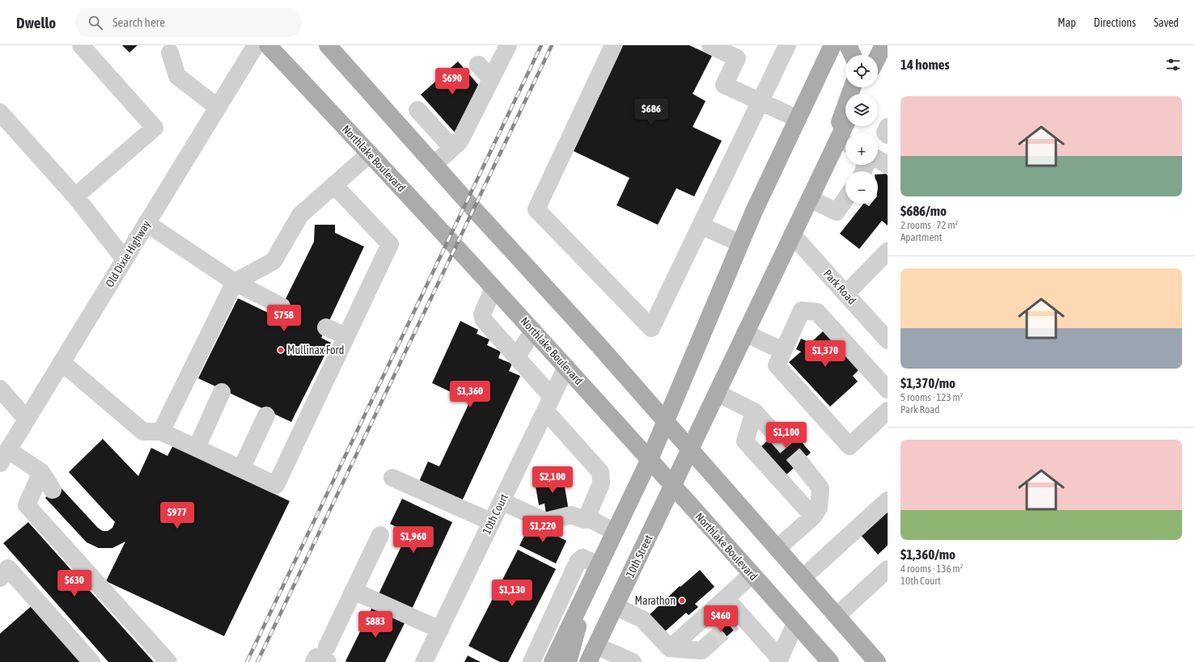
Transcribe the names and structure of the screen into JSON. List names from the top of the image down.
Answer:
{
  "streets": {
    "main road": ["Northlake Boulevard", "10th Street"],
    "street": ["Old Dixie Highway", "Park Road", "10th Court"]
  },
  "crossings": [
    ["Northlake Boulevard", "10th Court"],
    ["Northlake Boulevard", "10th Street"],
    ["Park Road", "10th Street"]
  ],
  "places": ["Mullinax Ford", "Marathon"],
  "page": {
    "header": "Dwello",
    "search": "Search here",
    "nav": ["Map", "Directions", "Saved"],
    "heading": "14 homes",
    "map_buttons": ["+", "−"],
    "price": [
      "$690",
      "$686",
      "$758",
      "$1,370",
      "$1,360",
      "$1,100",
      "$2,100",
      "$977",
      "$1,220",
      "$1,960",
      "$630",
      "$1,130",
      "$460",
      "$883"
    ],
    "list": [
      {
        "name": "$686/mo",
        "note": "2 rooms · 72 m² · Apartment"
      },
      {
        "name": "$1,370/mo",
        "note": "5 rooms · 123 m² · Park Road"
      },
      {
        "name": "$1,360/mo",
        "note": "4 rooms · 136 m² · 10th Court"
      }
    ]
  }
}
